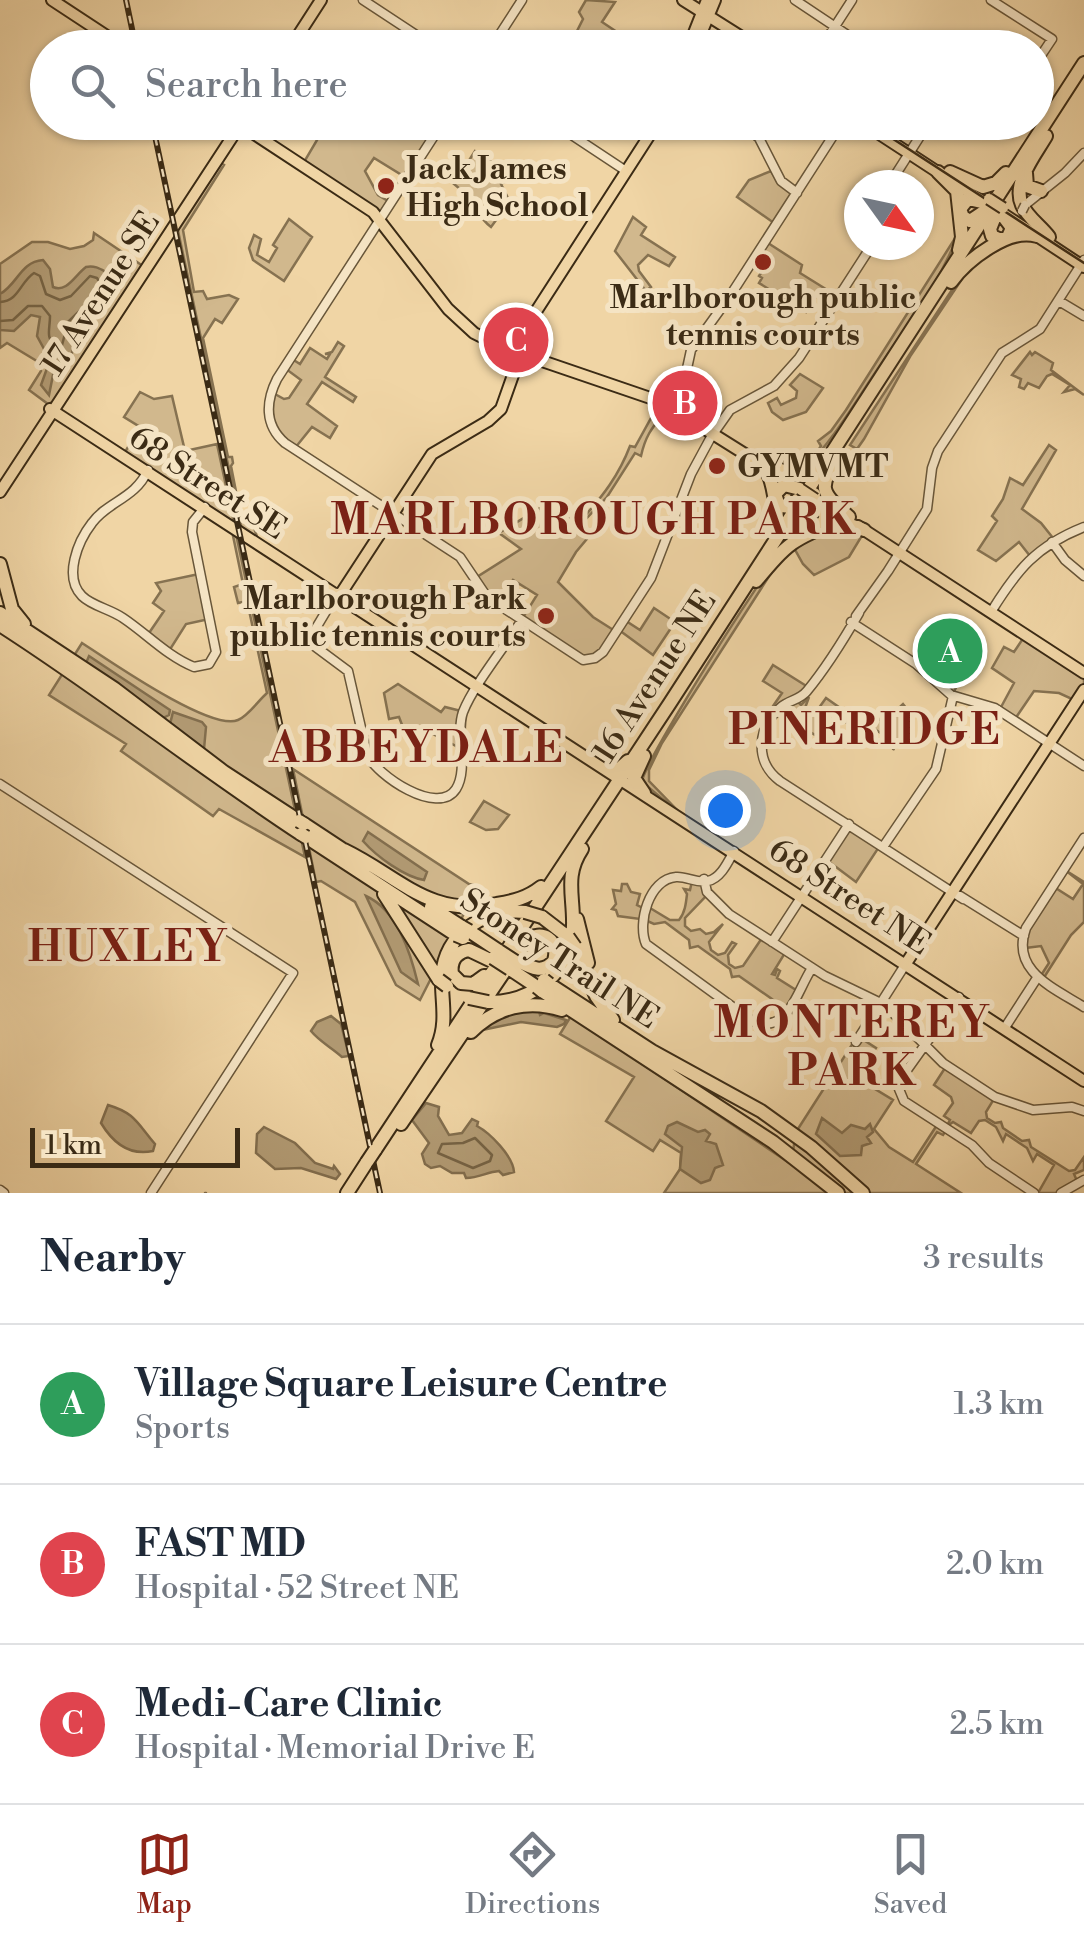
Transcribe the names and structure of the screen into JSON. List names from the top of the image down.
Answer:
{
  "streets": {
    "highway": ["16 Avenue NE", "Stoney Trail NE"],
    "main road": ["17 Avenue SE", "68 Street SE", "68 Street NE"]
  },
  "crossings": [
    ["17 Avenue SE", "68 Street SE"],
    ["16 Avenue NE", "Stoney Trail NE"]
  ],
  "districts": [
    "MARLBOROUGH PARK",
    "PINERIDGE",
    "ABBEYDALE",
    "HUXLEY",
    "MONTEREY PARK"
  ],
  "places": [
    "Jack James High School",
    "Marlborough public tennis courts",
    "GYMVMT",
    "Marlborough Park public tennis courts"
  ],
  "scale_bar": "1 km",
  "north": "bottom right",
  "page": {
    "search": "Search here",
    "pins": ["C", "B", "A"],
    "scale": "1 km",
    "heading": ["Nearby", "3 results"],
    "list": [
      {
        "mark": "A",
        "name": "Village Square Leisure Centre",
        "note": "Sports",
        "value": "1.3 km"
      },
      {
        "mark": "B",
        "name": "FAST MD",
        "note": "Hospital · 52 Street NE",
        "value": "2.0 km"
      },
      {
        "mark": "C",
        "name": "Medi-Care Clinic",
        "note": "Hospital · Memorial Drive E",
        "value": "2.5 km"
      }
    ],
    "nav": ["Map", "Directions", "Saved"]
  }
}
